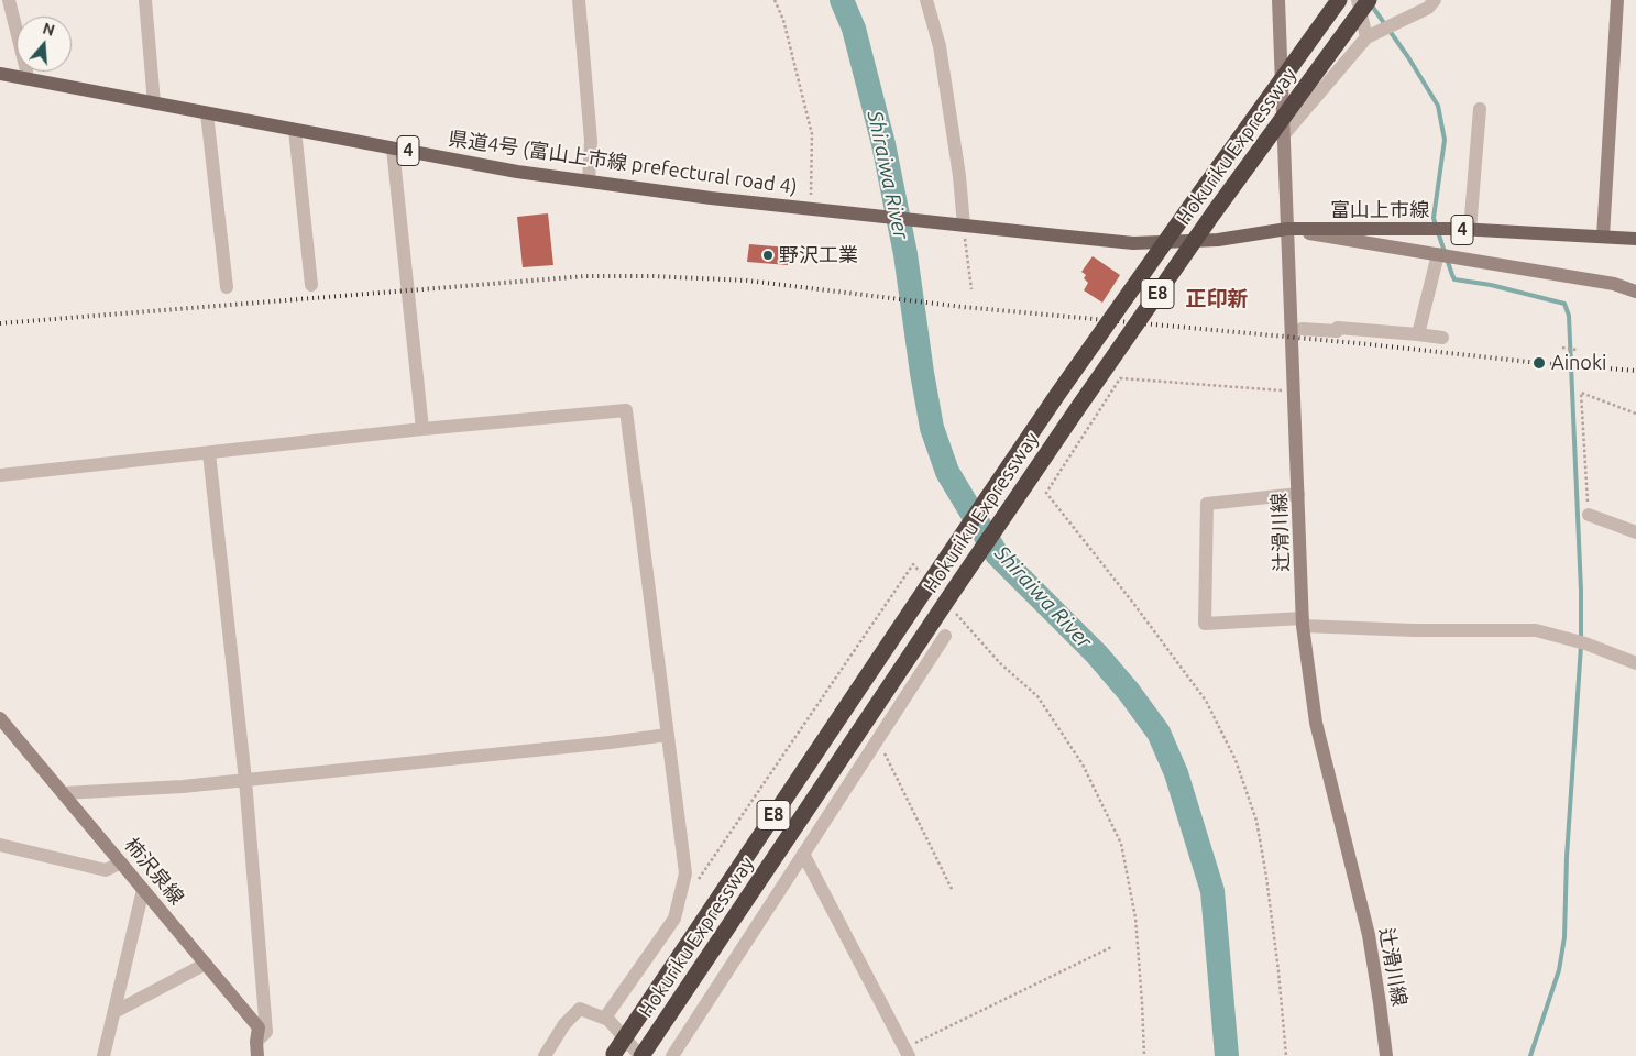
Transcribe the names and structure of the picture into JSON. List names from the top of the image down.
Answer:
{
  "streets": {
    "highway": ["Hokuriku Expressway", "E8"],
    "main road": [
      "4",
      "県道4号 (富山上市線 prefectural road 4)",
      "富山上市線",
      "辻滑川線",
      "柿沢泉線"
    ]
  },
  "crossings": [
    ["4", "県道4号 (富山上市線 prefectural road 4)"],
    ["4", "富山上市線"],
    ["4", "辻滑川線"],
    ["富山上市線", "辻滑川線"]
  ],
  "districts": ["正印新"],
  "water": ["Shiraiwa River"],
  "places": ["野沢工業", "Ainoki"],
  "north": "top"
}
